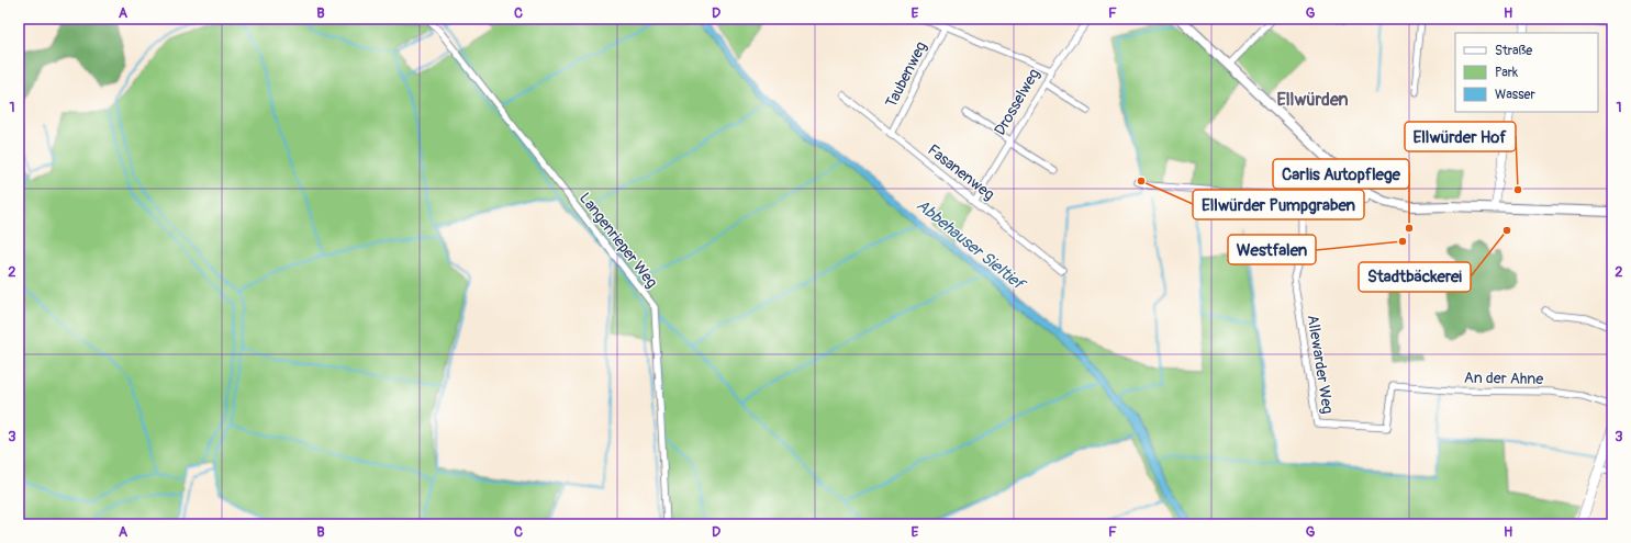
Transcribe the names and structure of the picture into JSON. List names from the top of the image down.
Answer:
{
  "streets": {
    "street": [
      "Taubenweg",
      "Drosselweg",
      "Fasanenweg",
      "Langenrieper Weg",
      "Allewarder Weg",
      "An der Ahne"
    ]
  },
  "crossings": [
    ["Taubenweg", "Fasanenweg"],
    ["Drosselweg", "Fasanenweg"],
    ["Allewarder Weg", "An der Ahne"]
  ],
  "districts": ["Ellwürden"],
  "water": ["Abbehauser Sieltief"],
  "places": [
    "Ellwürder Pumpgraben",
    "Ellwürder Hof",
    "Carlis Autopflege",
    "Stadtbäckerei",
    "Westfalen"
  ],
  "legend": ["Straße", "Park", "Wasser"],
  "grid": {
    "columns": [
      "A",
      "B",
      "C",
      "D",
      "E",
      "F",
      "G",
      "H"
    ],
    "rows": ["1", "2", "3"]
  }
}
